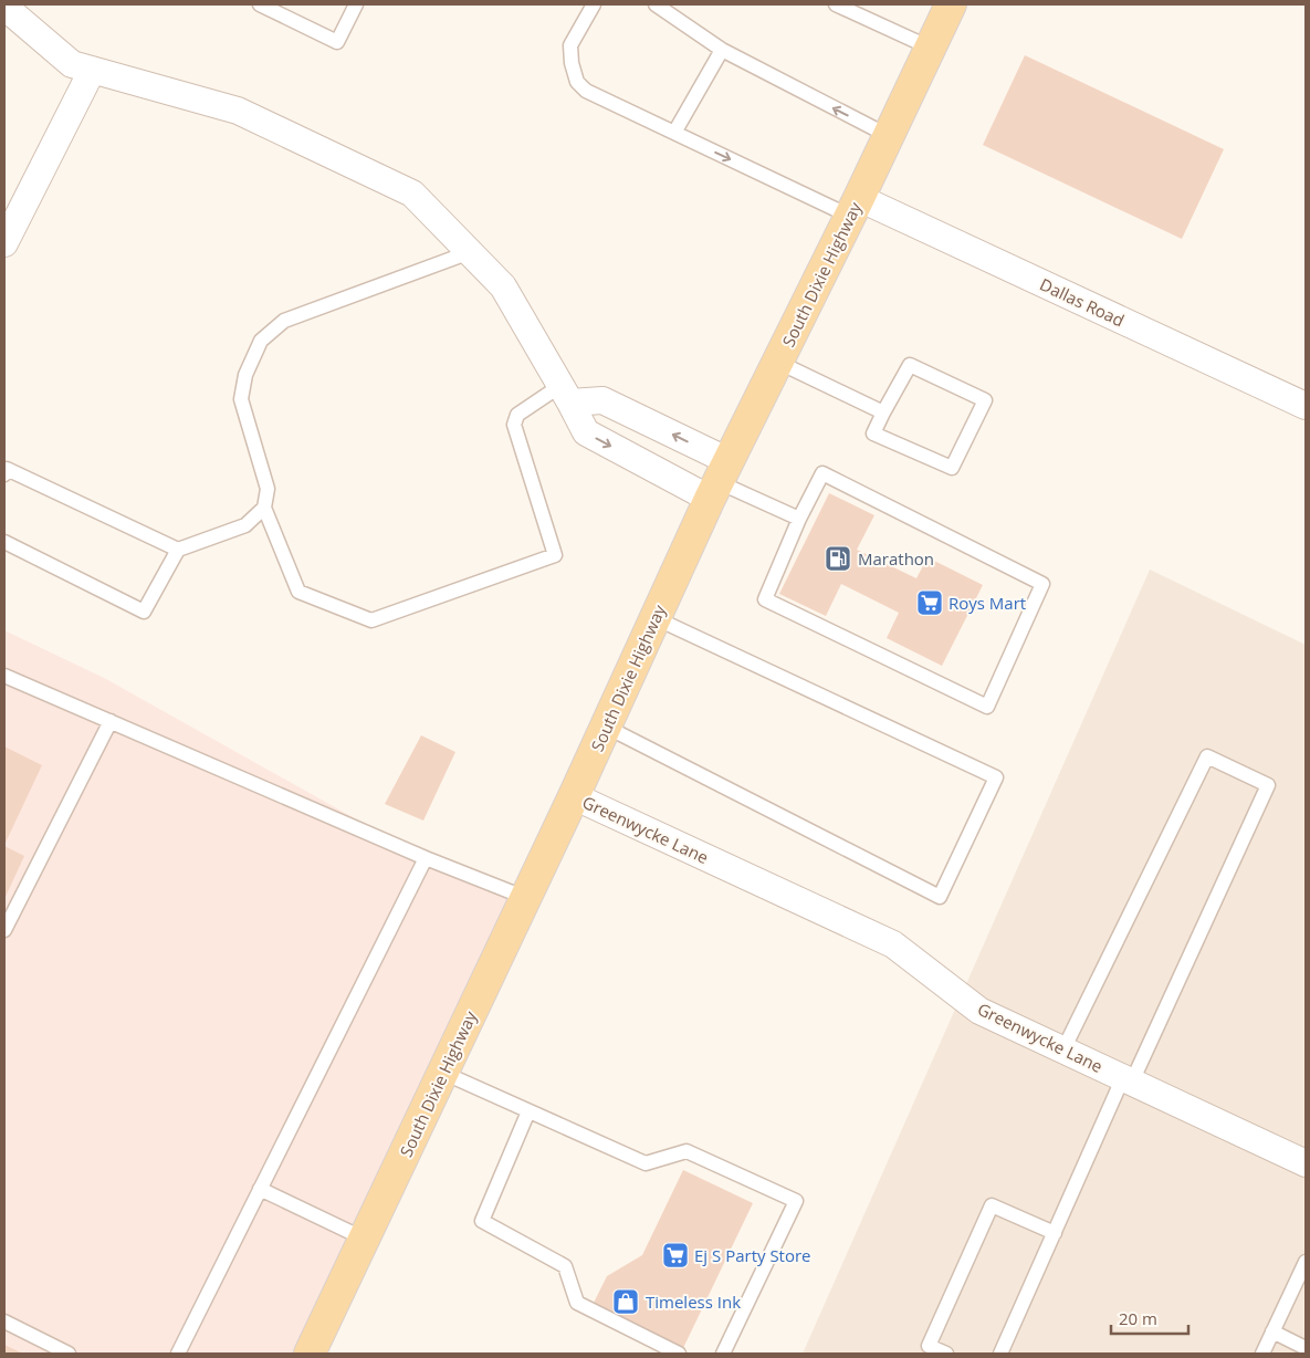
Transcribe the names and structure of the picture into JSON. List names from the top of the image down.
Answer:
{
  "streets": {
    "main road": ["South Dixie Highway"],
    "street": ["Dallas Road", "Greenwycke Lane"]
  },
  "crossings": [
    ["South Dixie Highway", "Dallas Road"],
    ["South Dixie Highway", "Greenwycke Lane"]
  ],
  "places": {
    "fuel station": ["Marathon"],
    "supermarket": ["Roys Mart", "Ej S Party Store"],
    "shop": ["Timeless Ink"]
  },
  "scale_bar": "20 m"
}
